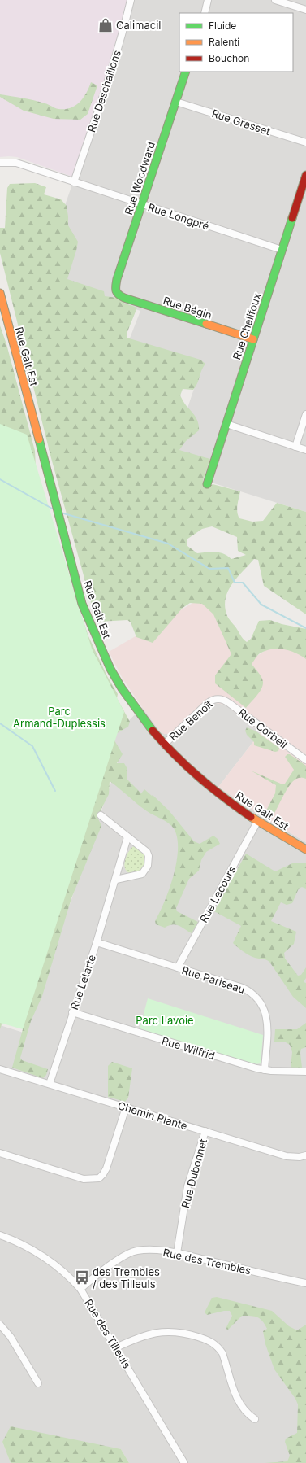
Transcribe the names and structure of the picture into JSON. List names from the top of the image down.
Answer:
{
  "streets": {
    "street": [
      "Rue Deschaillons",
      "Rue Grasset",
      "Rue Woodward",
      "Rue Longpré",
      "Rue Bégin",
      "Rue Chalifoux",
      "Rue Galt Est",
      "Rue Benoît",
      "Rue Corbeil",
      "Rue Lecours",
      "Rue Pariseau",
      "Rue Letarte",
      "Rue Wilfrid",
      "Chemin Plante",
      "Rue Dubonnet",
      "Rue des Trembles",
      "Rue des Tilleuls"
    ]
  },
  "crossings": [
    ["Rue Deschaillons", "Rue Longpré"],
    ["Rue Grasset", "Rue Woodward"],
    ["Rue Woodward", "Rue Longpré"],
    ["Rue Woodward", "Rue Bégin"],
    ["Rue Longpré", "Rue Chalifoux"],
    ["Rue Bégin", "Rue Chalifoux"],
    ["Rue Galt Est", "Rue Benoît"],
    ["Rue Galt Est", "Rue Lecours"],
    ["Rue Benoît", "Rue Corbeil"],
    ["Rue Lecours", "Rue Pariseau"],
    ["Rue Pariseau", "Rue Letarte"],
    ["Rue Pariseau", "Rue Wilfrid"],
    ["Rue Letarte", "Rue Wilfrid"],
    ["Rue Letarte", "Chemin Plante"],
    ["Chemin Plante", "Rue Dubonnet"],
    ["Rue Dubonnet", "Rue des Trembles"],
    ["Rue des Trembles", "Rue des Tilleuls"]
  ],
  "parks": ["Parc Armand-Duplessis", "Parc Lavoie"],
  "places": {
    "shop": ["Calimacil"],
    "bus stop": ["des Trembles / des Tilleuls"]
  },
  "legend": ["Fluide", "Ralenti", "Bouchon"]
}
